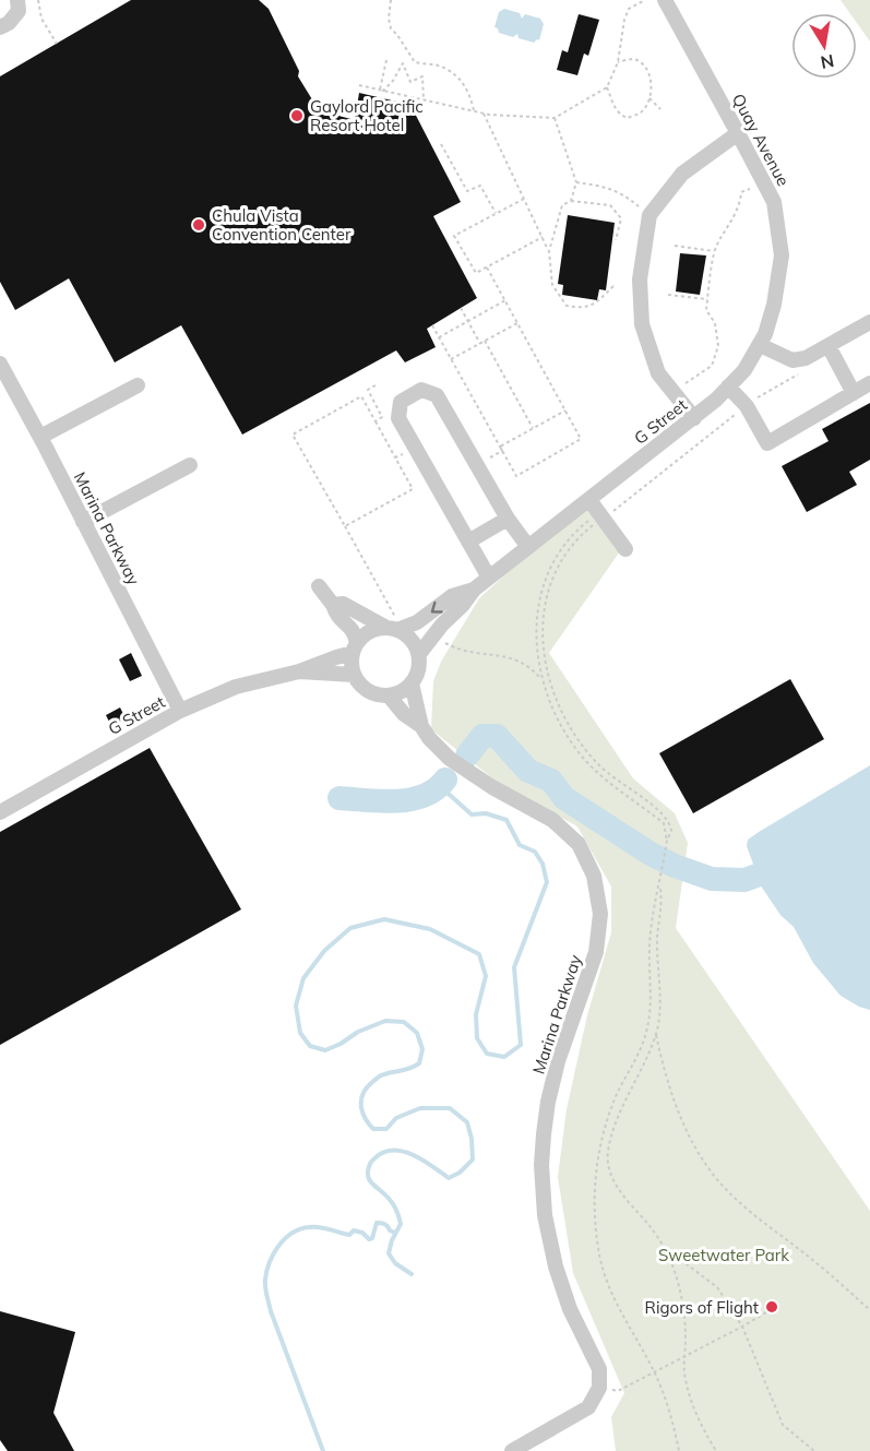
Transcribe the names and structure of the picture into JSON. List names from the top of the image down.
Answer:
{
  "streets": {
    "street": ["Quay Avenue", "G Street", "Marina Parkway"]
  },
  "crossings": [
    ["Quay Avenue", "G Street"],
    ["G Street", "Marina Parkway"]
  ],
  "parks": ["Sweetwater Park"],
  "places": ["Gaylord Pacific Resort Hotel", "Chula Vista Convention Center", "Rigors of Flight"],
  "north": "bottom"
}
